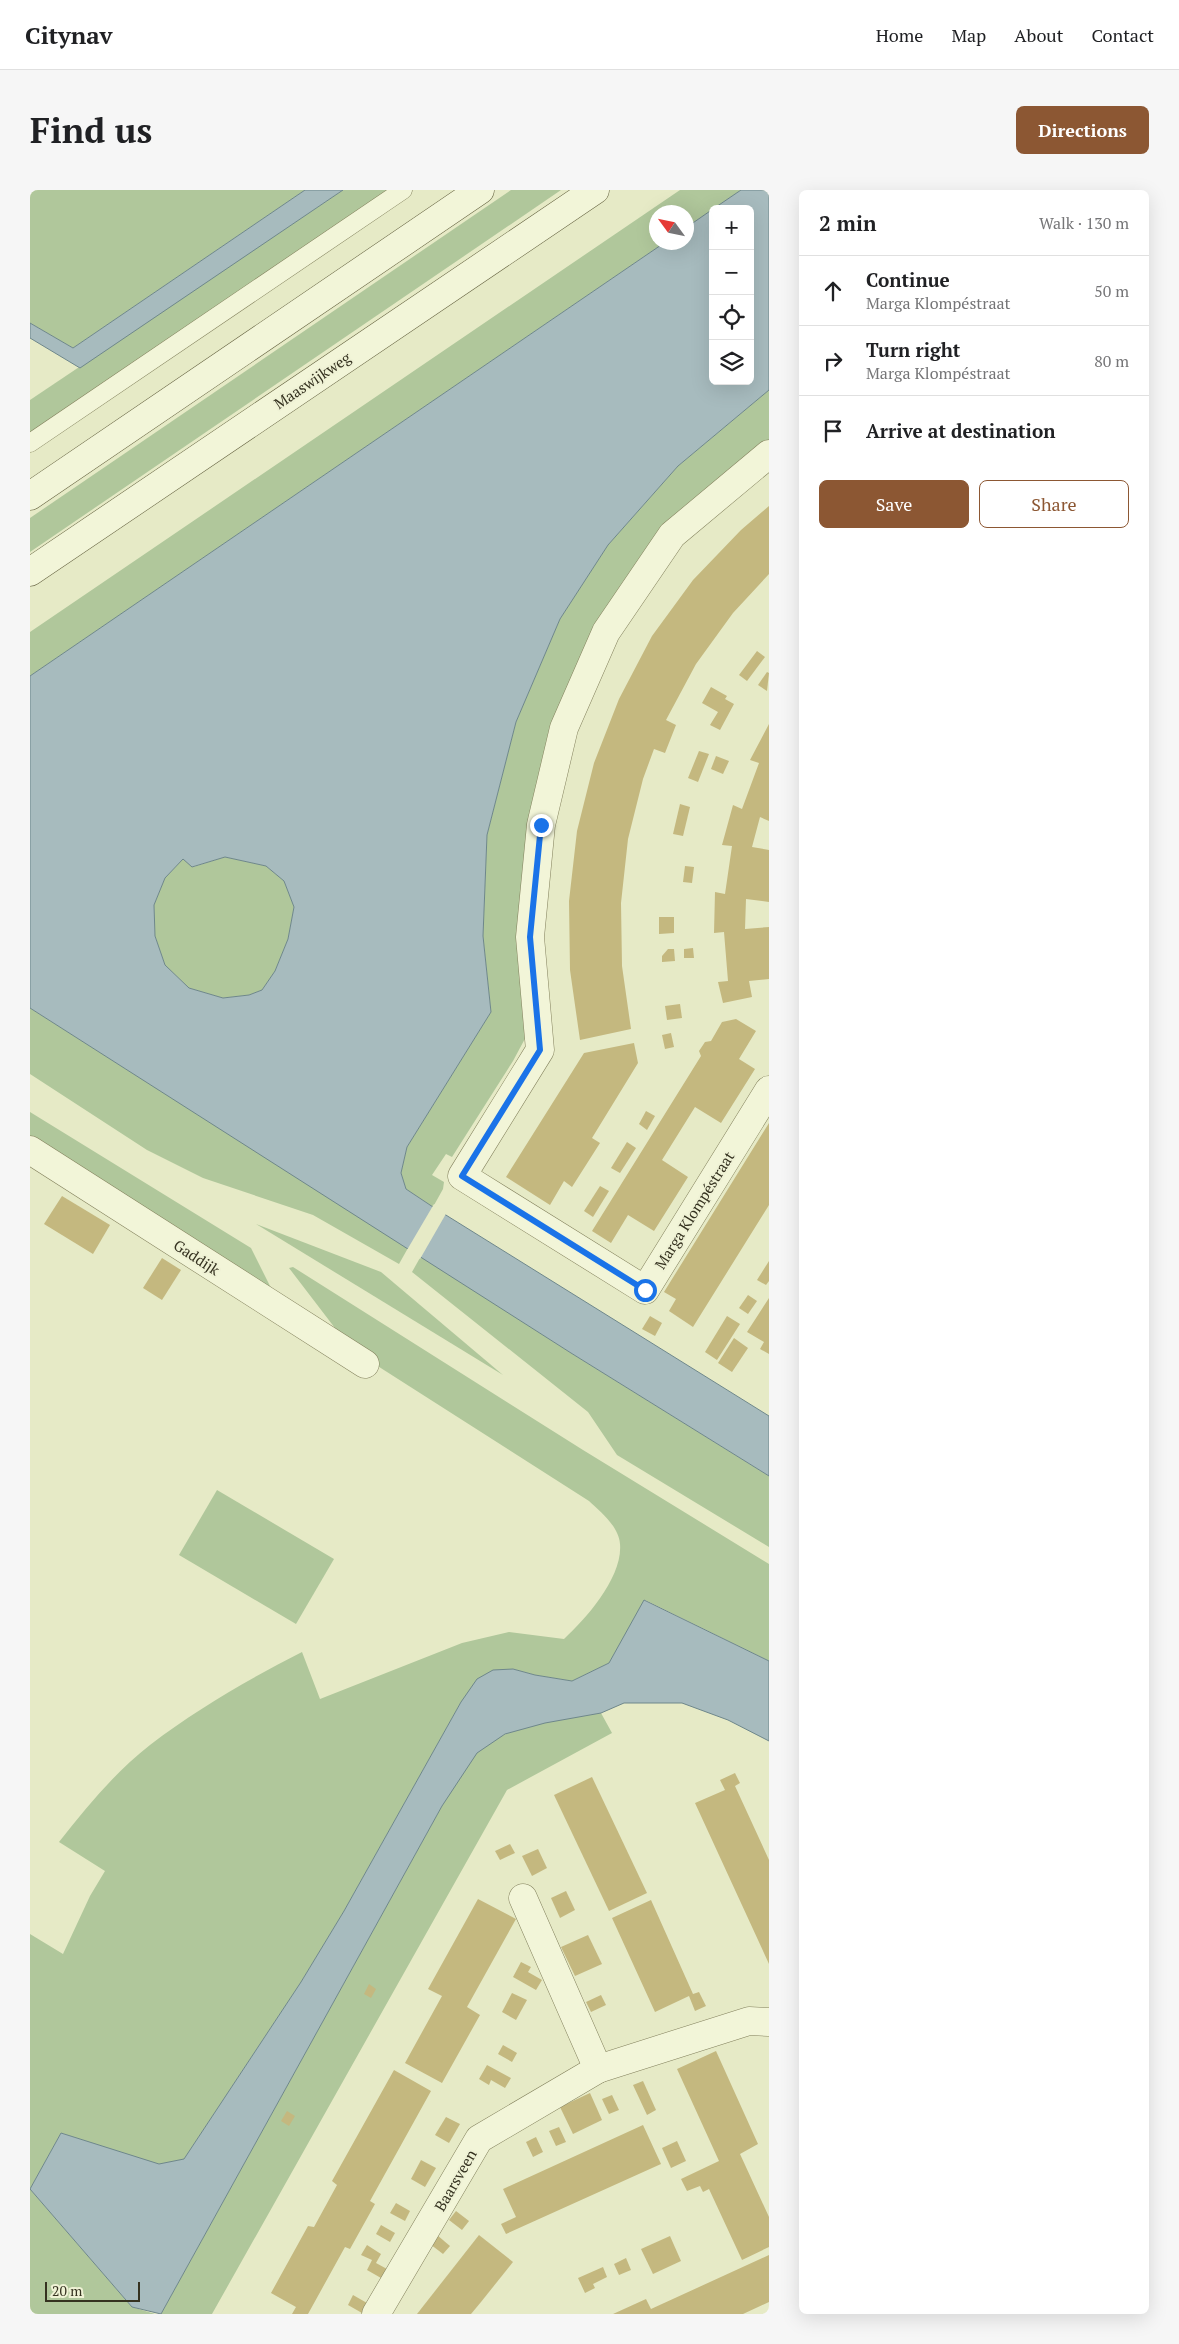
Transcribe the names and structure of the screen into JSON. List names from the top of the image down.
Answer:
{
  "streets": {
    "street": [
      "Maaswijkweg",
      "Marga Klompéstraat",
      "Gaddijk",
      "Baarsveen"
    ]
  },
  "scale_bar": "20 m",
  "north": "top left",
  "page": {
    "header": "Citynav",
    "nav": [
      "Home",
      "Map",
      "About",
      "Contact"
    ],
    "buttons": [
      "Directions",
      ["Save", "Share"]
    ],
    "title": "Find us",
    "heading": ["2 min", "Walk · 130 m"],
    "map_buttons": ["+", "−"],
    "list": [
      ["Continue", "Marga Klompéstraat", "50 m"],
      ["Turn right", "Marga Klompéstraat", "80 m"],
      "Arrive at destination"
    ],
    "scale": "20 m"
  }
}
